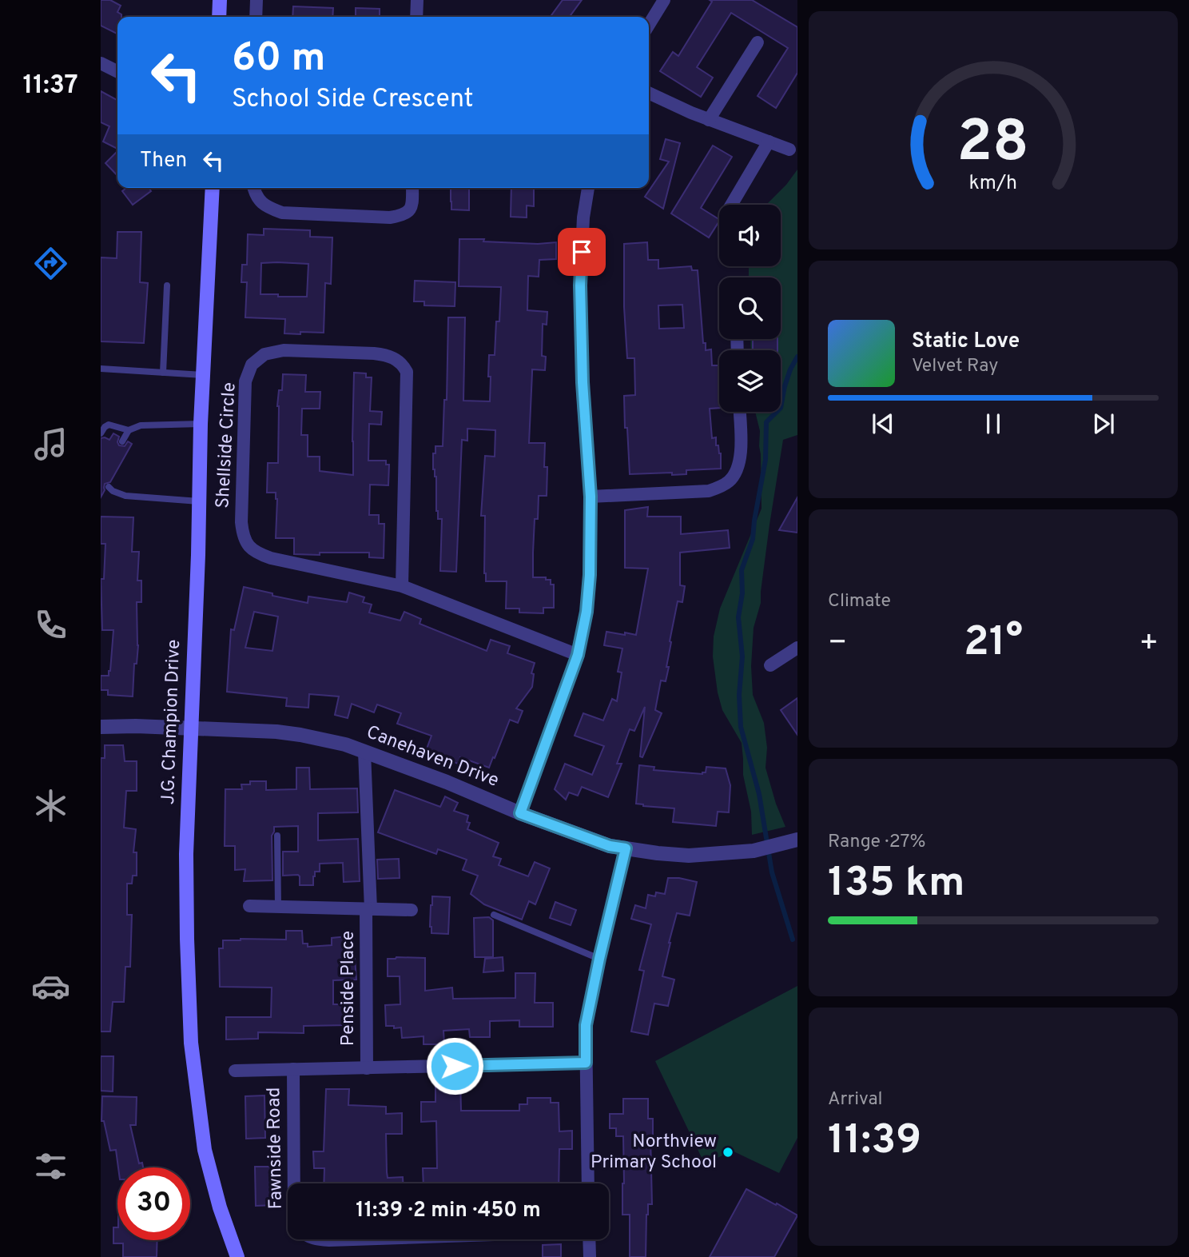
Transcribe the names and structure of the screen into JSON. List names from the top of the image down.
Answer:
{
  "streets": {
    "main road": ["J.G. Champion Drive"],
    "street": [
      "Shellside Circle",
      "Canehaven Drive",
      "Penside Place",
      "Fawnside Road"
    ]
  },
  "crossings": [
    ["J.G. Champion Drive", "Canehaven Drive"],
    ["Penside Place", "Fawnside Road"]
  ],
  "places": ["Northview Primary School"],
  "page": {
    "tabs": "11:37",
    "turn": ["60 m", "School Side Crescent"],
    "then": "Then",
    "song": ["Static Love", "Velvet Ray"],
    "tile": [
      "Climate",
      ["Range · 27%", "135 km"],
      ["Arrival", "11:39"]
    ],
    "heat": ["−", "21°", "+"],
    "limit": "30",
    "trip": "11:39 · 2 min · 450 m",
    "gauge": ["28", "km/h"]
  }
}
